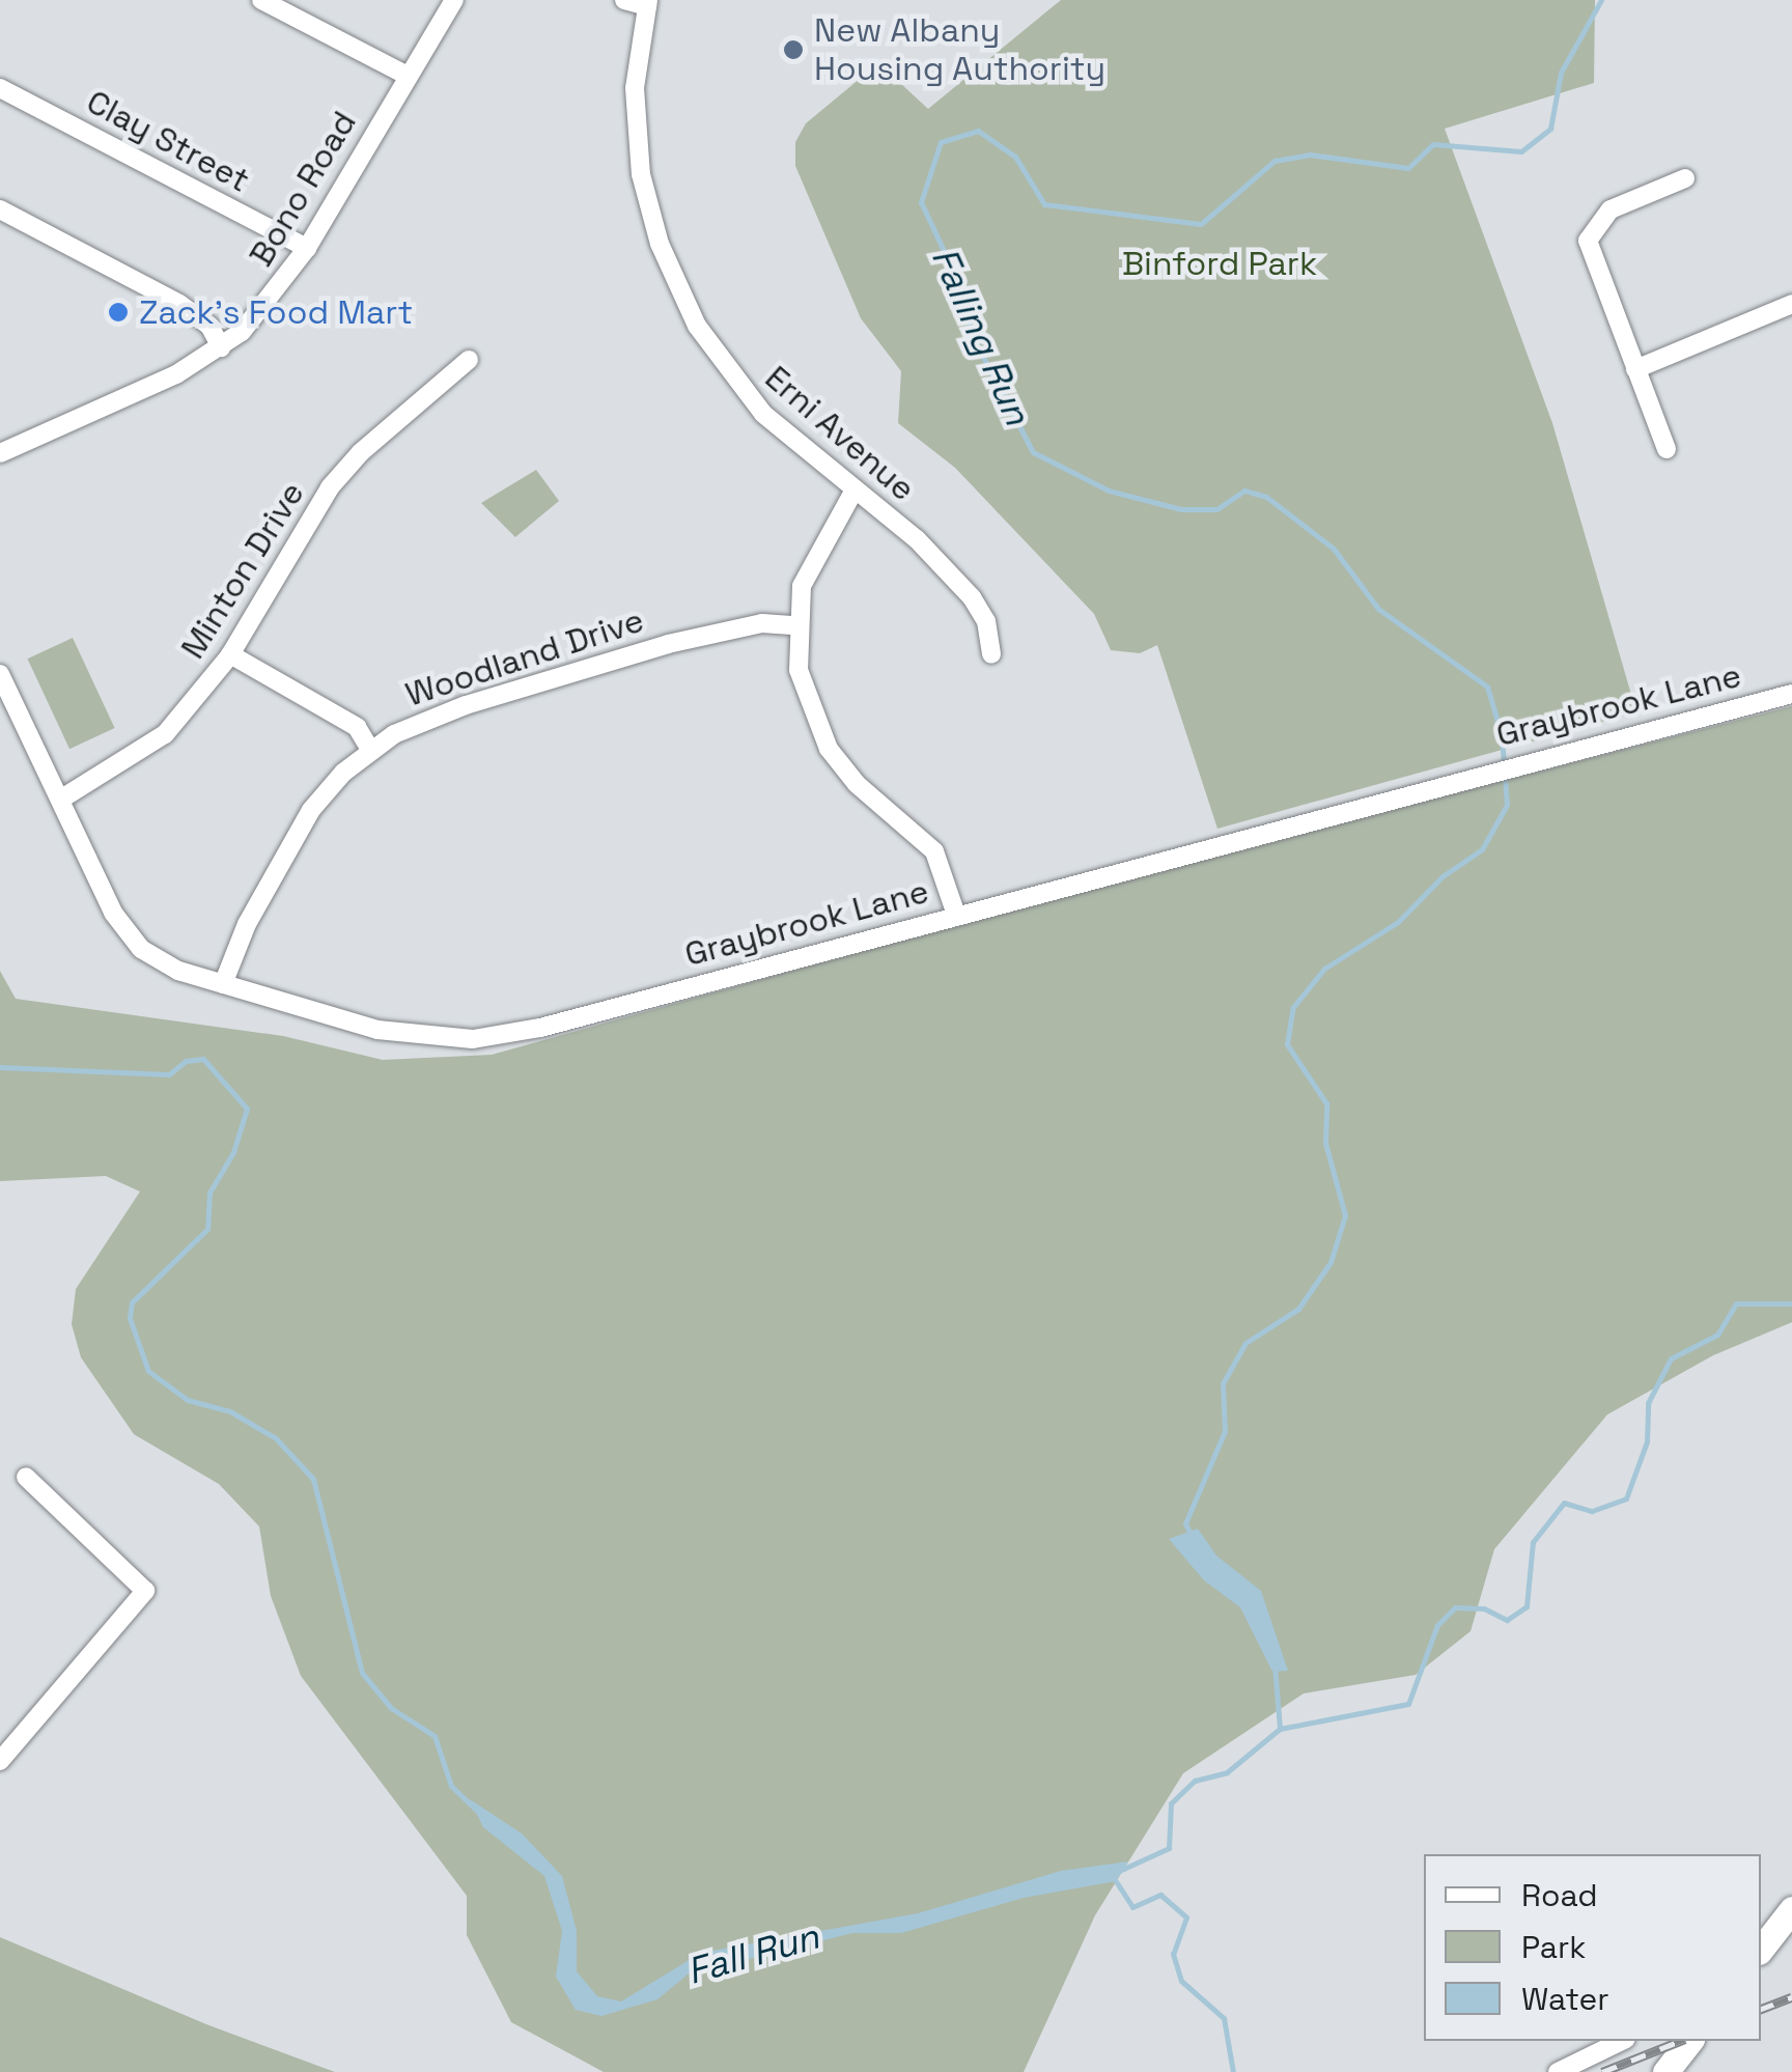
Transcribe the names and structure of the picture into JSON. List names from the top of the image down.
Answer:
{
  "streets": {
    "street": [
      "Clay Street",
      "Bono Road",
      "Erni Avenue",
      "Minton Drive",
      "Woodland Drive",
      "Graybrook Lane"
    ]
  },
  "crossings": [
    ["Clay Street", "Bono Road"],
    ["Minton Drive", "Graybrook Lane"],
    ["Woodland Drive", "Graybrook Lane"]
  ],
  "water": ["Falling Run", "Fall Run"],
  "parks": ["Binford Park"],
  "places": ["New Albany Housing Authority", "Zack's Food Mart"],
  "legend": ["Road", "Park", "Water"]
}
